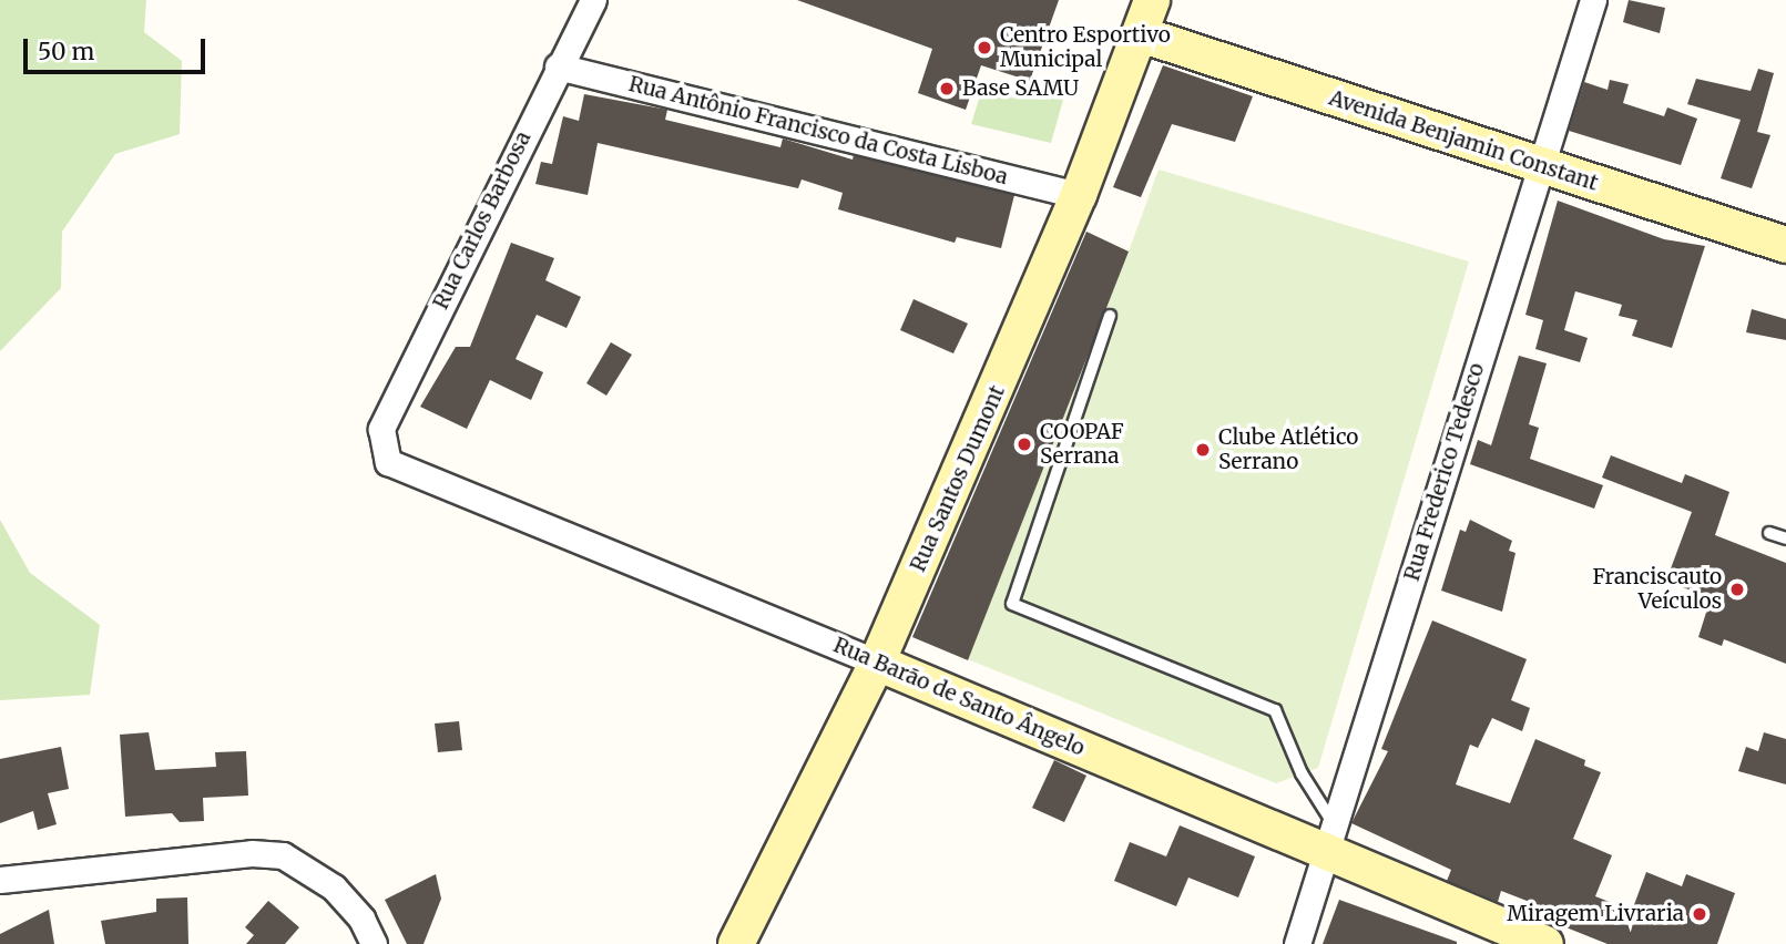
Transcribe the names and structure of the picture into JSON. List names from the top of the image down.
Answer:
{
  "streets": {
    "main road": ["Avenida Benjamin Constant", "Rua Santos Dumont", "Rua Barão de Santo Ângelo"],
    "street": ["Rua Antônio Francisco da Costa Lisboa", "Rua Carlos Barbosa", "Rua Frederico Tedesco"]
  },
  "crossings": [
    ["Rua Antônio Francisco da Costa Lisboa", "Rua Carlos Barbosa"],
    ["Rua Antônio Francisco da Costa Lisboa", "Rua Santos Dumont"],
    ["Avenida Benjamin Constant", "Rua Frederico Tedesco"],
    ["Avenida Benjamin Constant", "Rua Santos Dumont"],
    ["Rua Carlos Barbosa", "Rua Barão de Santo Ângelo"],
    ["Rua Frederico Tedesco", "Rua Barão de Santo Ângelo"],
    ["Rua Santos Dumont", "Rua Barão de Santo Ângelo"]
  ],
  "places": [
    "Centro Esportivo Municipal",
    "Base SAMU",
    "COOPAF Serrana",
    "Clube Atlético Serrano",
    "Franciscauto Veículos",
    "Miragem Livraria"
  ],
  "scale_bar": "50 m"
}
